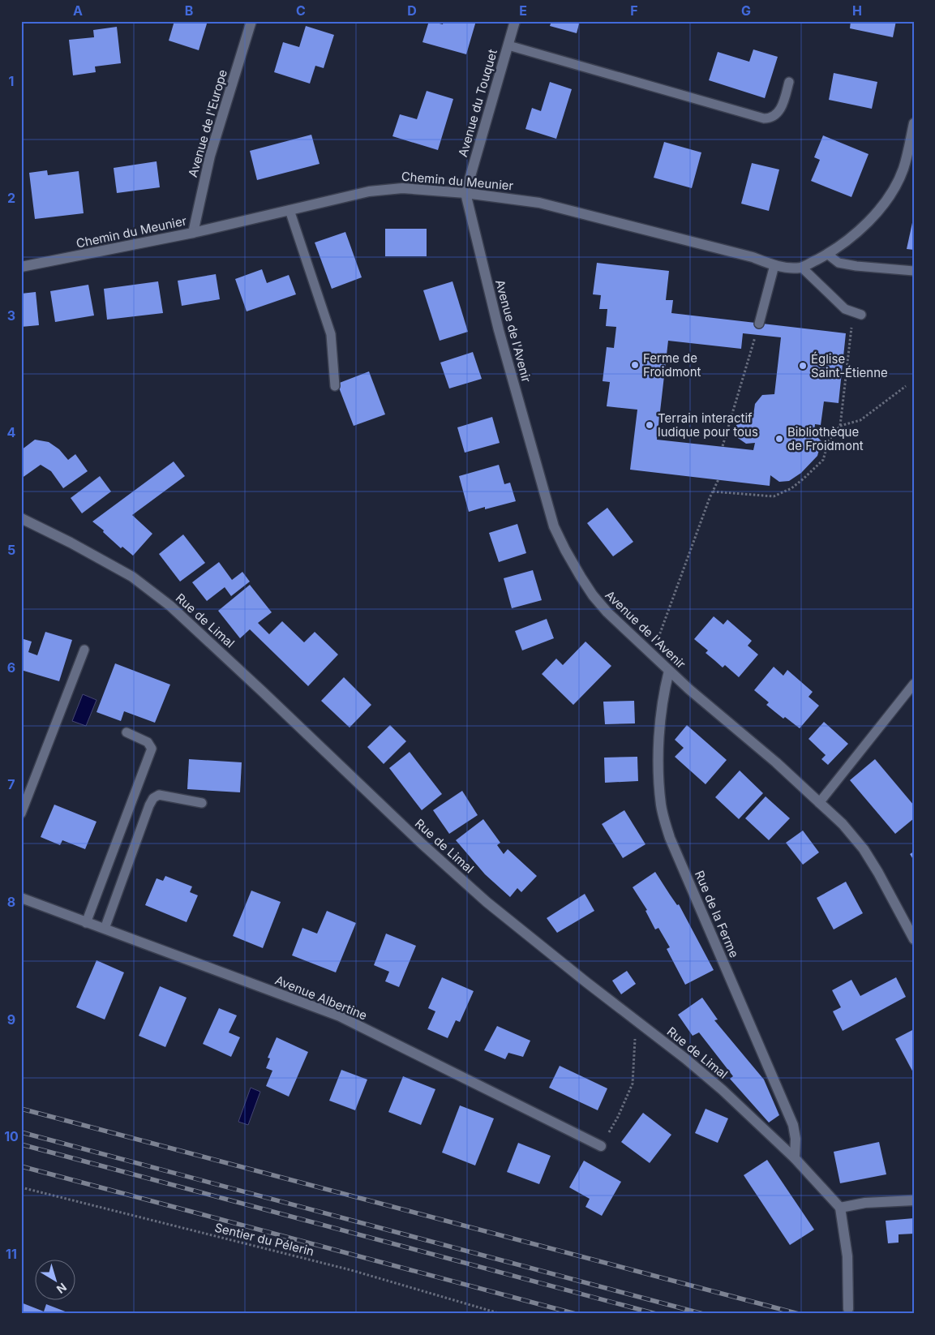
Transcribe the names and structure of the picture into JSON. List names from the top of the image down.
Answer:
{
  "streets": {
    "street": [
      "Avenue du Touquet",
      "Avenue de l'Europe",
      "Chemin du Meunier",
      "Avenue de l'Avenir",
      "Rue de Limal",
      "Rue de la Ferme",
      "Avenue Albertine"
    ],
    "path": ["Sentier du Pélerin"]
  },
  "crossings": [
    ["Avenue du Touquet", "Chemin du Meunier"],
    ["Avenue du Touquet", "Avenue de l'Avenir"],
    ["Avenue de l'Europe", "Chemin du Meunier"],
    ["Chemin du Meunier", "Avenue de l'Avenir"],
    ["Avenue de l'Avenir", "Rue de la Ferme"],
    ["Rue de Limal", "Rue de la Ferme"]
  ],
  "places": [
    "Ferme de Froidmont",
    "Église Saint-Étienne",
    "Terrain interactif ludique pour tous",
    "Bibliothèque de Froidmont"
  ],
  "north": "bottom right",
  "grid": {
    "columns": [
      "A",
      "B",
      "C",
      "D",
      "E",
      "F",
      "G",
      "H"
    ],
    "rows": [
      "1",
      "2",
      "3",
      "4",
      "5",
      "6",
      "7",
      "8",
      "9",
      "10",
      "11"
    ]
  }
}
